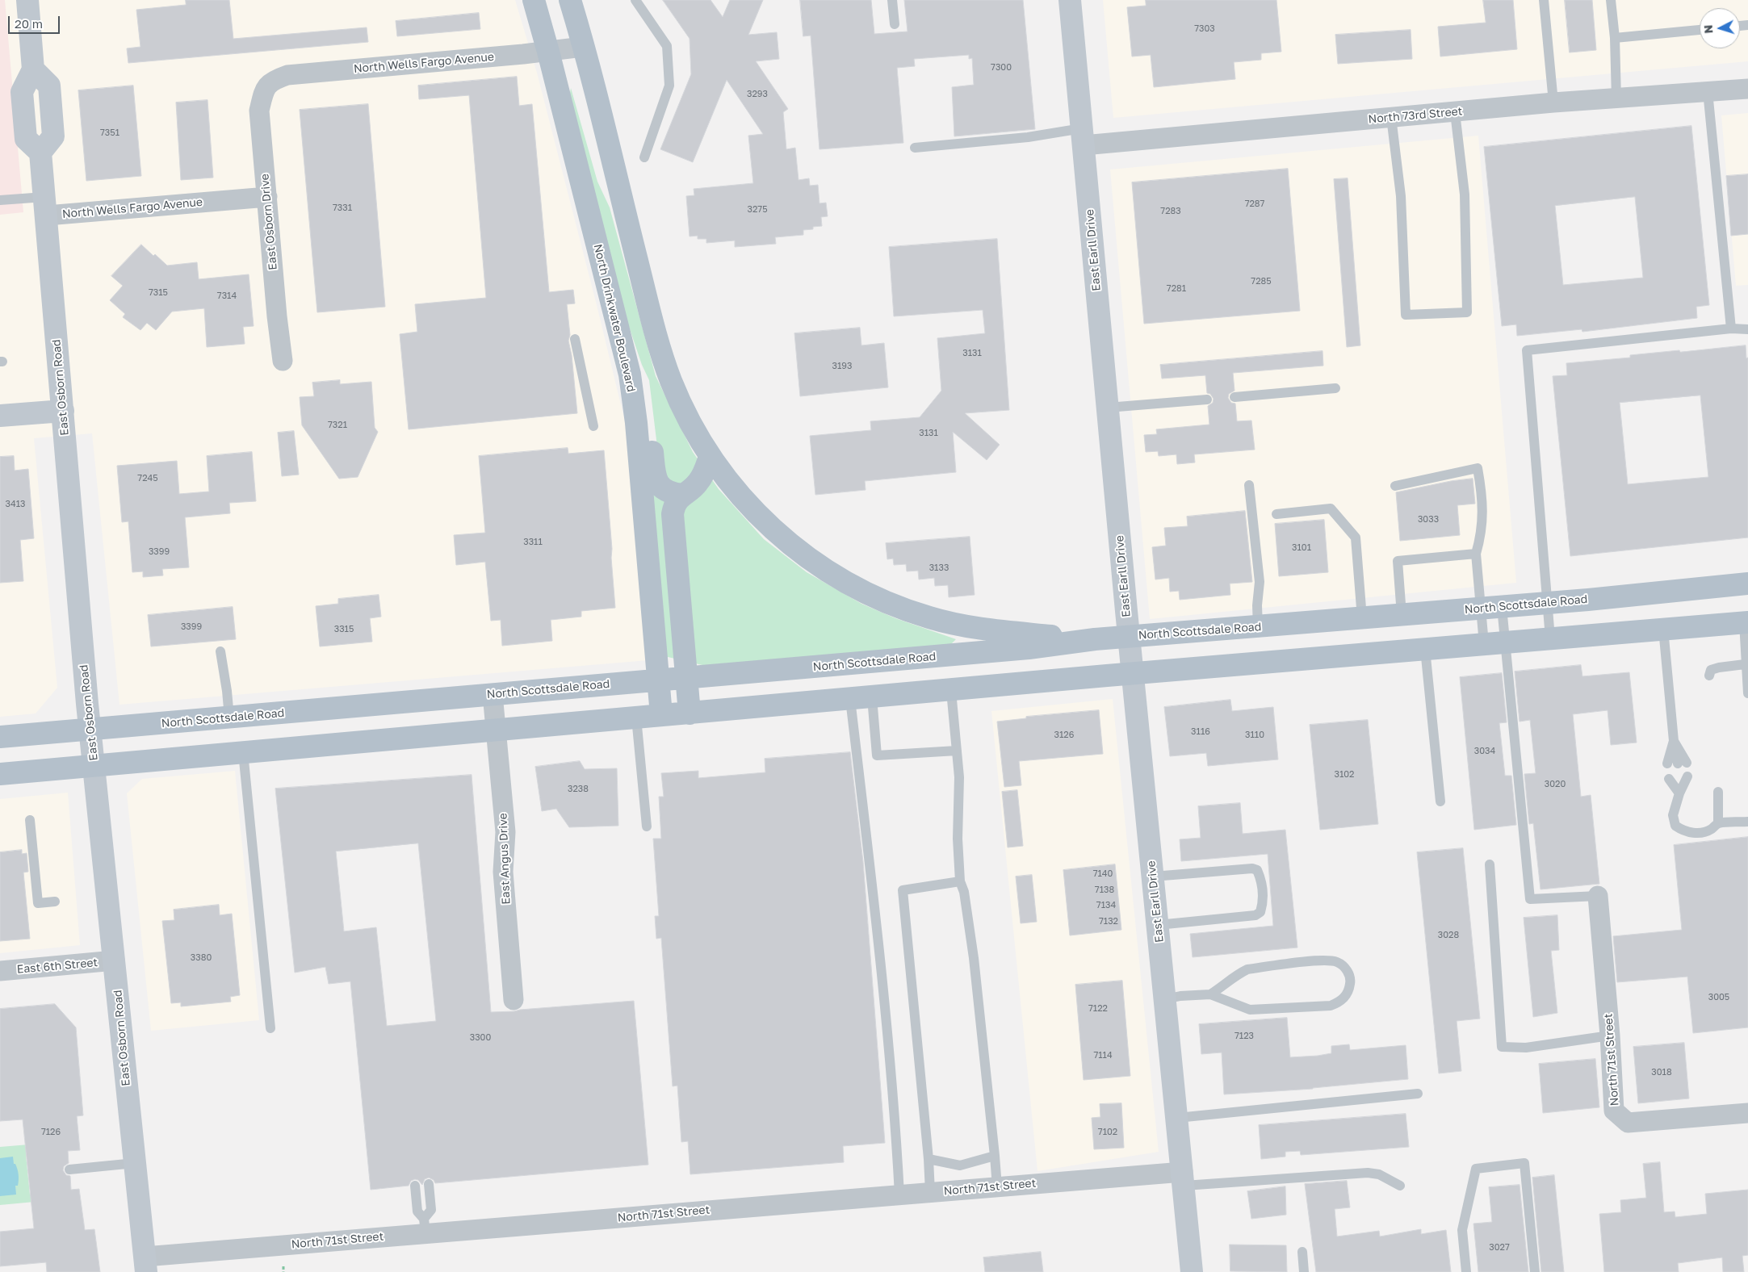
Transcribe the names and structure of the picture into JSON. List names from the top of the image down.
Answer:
{
  "streets": {
    "main road": ["North Drinkwater Boulevard", "North Scottsdale Road"],
    "street": [
      "North Wells Fargo Avenue",
      "North 73rd Street",
      "East Osborn Drive",
      "East Earll Drive",
      "East Osborn Road",
      "East Angus Drive",
      "East 6th Street",
      "North 71st Street"
    ]
  },
  "crossings": [
    ["North Wells Fargo Avenue", "East Osborn Drive"],
    ["North Wells Fargo Avenue", "North Drinkwater Boulevard"],
    ["North Wells Fargo Avenue", "East Osborn Road"],
    ["North 73rd Street", "East Earll Drive"],
    ["East Earll Drive", "North Scottsdale Road"],
    ["East Earll Drive", "North 71st Street"],
    ["North Drinkwater Boulevard", "North Scottsdale Road"],
    ["East Osborn Road", "North Scottsdale Road"],
    ["East Osborn Road", "East 6th Street"],
    ["East Osborn Road", "North 71st Street"],
    ["North Scottsdale Road", "East Angus Drive"]
  ],
  "house_numbers": [
    "7303",
    "7300",
    "3293",
    "7351",
    "7287",
    "7331",
    "3275",
    "7283",
    "7285",
    "7281",
    "7315",
    "7314",
    "3131",
    "3193",
    "7321",
    "3131",
    "7245",
    "3413",
    "3033",
    "3311",
    "3101",
    "3399",
    "3133",
    "3399",
    "3315",
    "3116",
    "3126",
    "3110",
    "3034",
    "3102",
    "3020",
    "3238",
    "7140",
    "7138",
    "7134",
    "7132",
    "3028",
    "3380",
    "3005",
    "7122",
    "7123",
    "3300",
    "7114",
    "3018",
    "7126",
    "7102",
    "3027"
  ],
  "scale_bar": "20 m",
  "north": "left"
}
